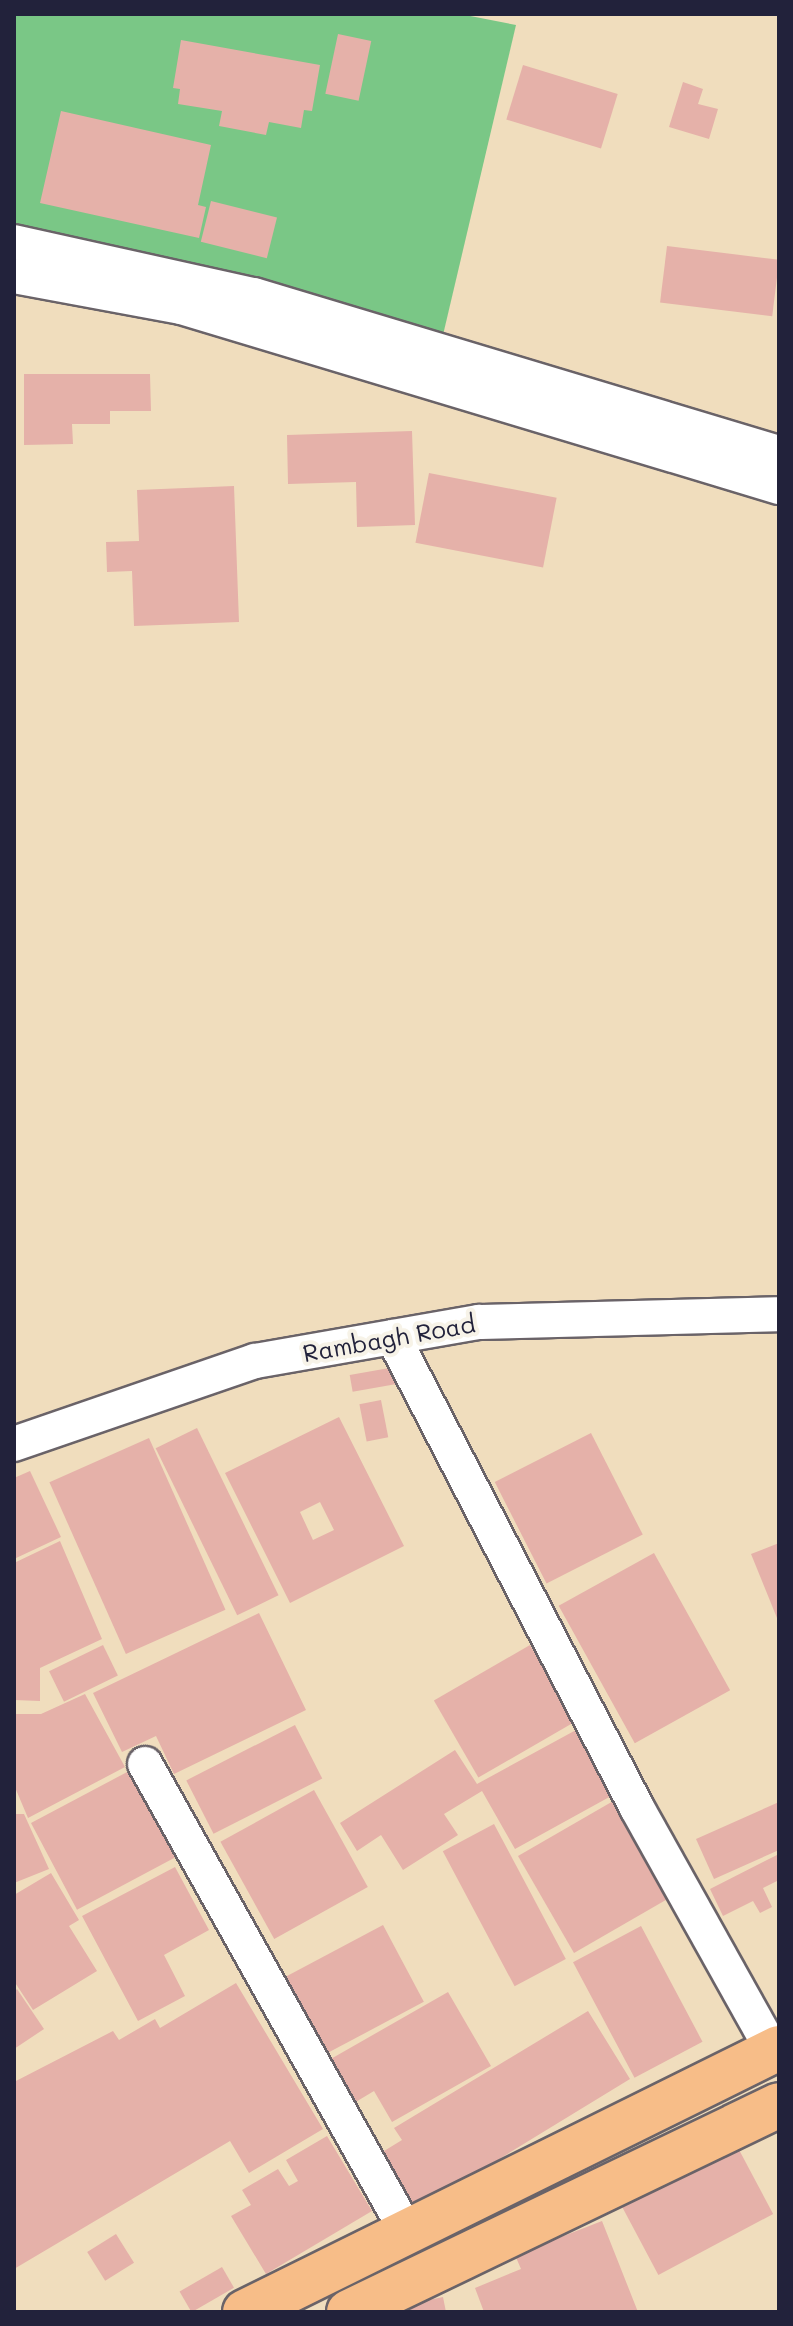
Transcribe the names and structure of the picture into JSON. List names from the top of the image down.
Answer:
{
  "streets": {
    "street": ["Rambagh Road"]
  }
}
